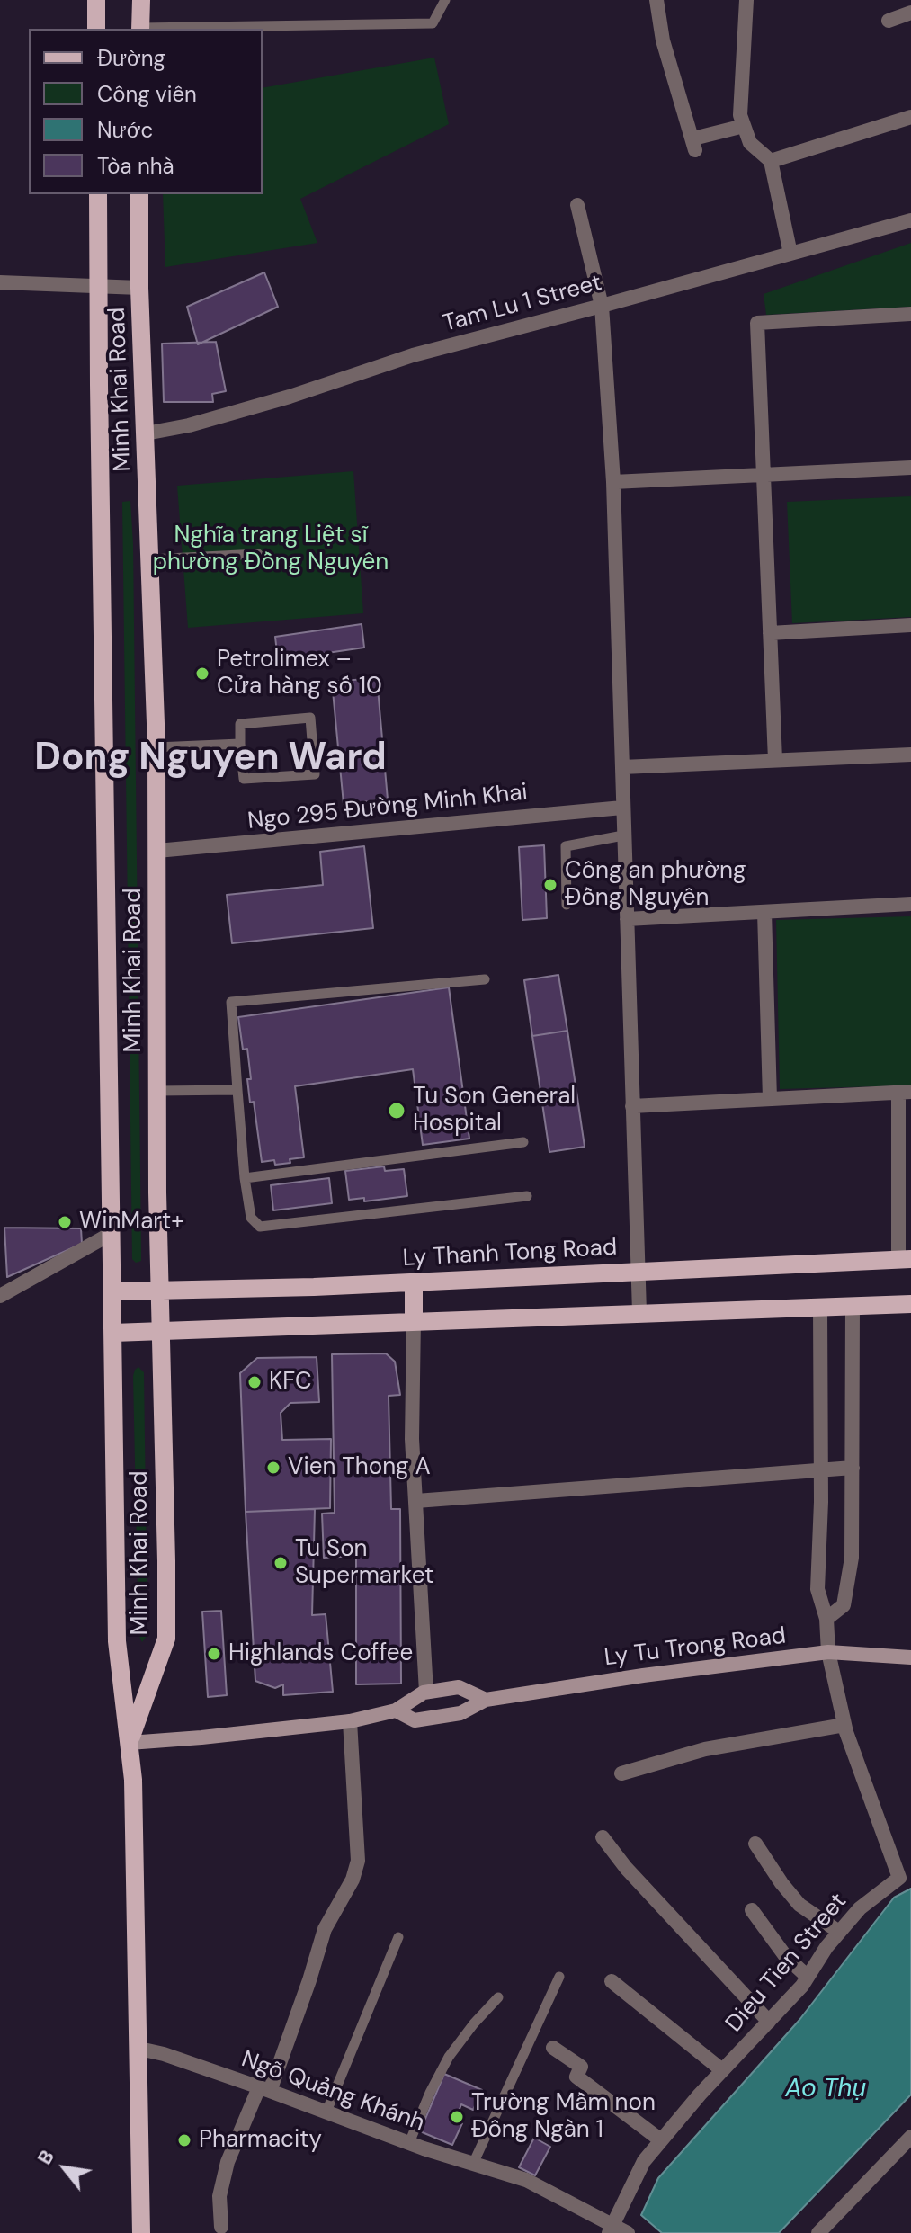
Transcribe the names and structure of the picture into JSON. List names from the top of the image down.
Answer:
{
  "streets": {
    "main road": ["Minh Khai Road", "Ly Thanh Tong Road", "Ly Tu Trong Road"],
    "street": [
      "Tam Lu 1 Street",
      "Ngo 295 Đường Minh Khai",
      "Dieu Tien Street",
      "Ngõ Quảng Khánh"
    ]
  },
  "crossings": [
    ["Tam Lu 1 Street", "Minh Khai Road"],
    ["Minh Khai Road", "Ngo 295 Đường Minh Khai"],
    ["Minh Khai Road", "Ly Thanh Tong Road"],
    ["Minh Khai Road", "Ly Tu Trong Road"],
    ["Minh Khai Road", "Ngõ Quảng Khánh"],
    ["Ly Tu Trong Road", "Dieu Tien Street"],
    ["Dieu Tien Street", "Ngõ Quảng Khánh"]
  ],
  "districts": ["Dong Nguyen Ward"],
  "water": ["Ao Thụ"],
  "parks": ["Nghĩa trang Liệt sĩ phường Đồng Nguyên"],
  "places": [
    "Petrolimex – Cửa hàng số 10",
    "Công an phường Đồng Nguyên",
    "Tu Son General Hospital",
    "WinMart+",
    "KFC",
    "Vien Thong A",
    "Tu Son Supermarket",
    "Highlands Coffee",
    "Trường Mầm non Đông Ngàn 1",
    "Pharmacity"
  ],
  "legend": [
    "Đường",
    "Công viên",
    "Nước",
    "Tòa nhà"
  ],
  "north": "top left"
}
